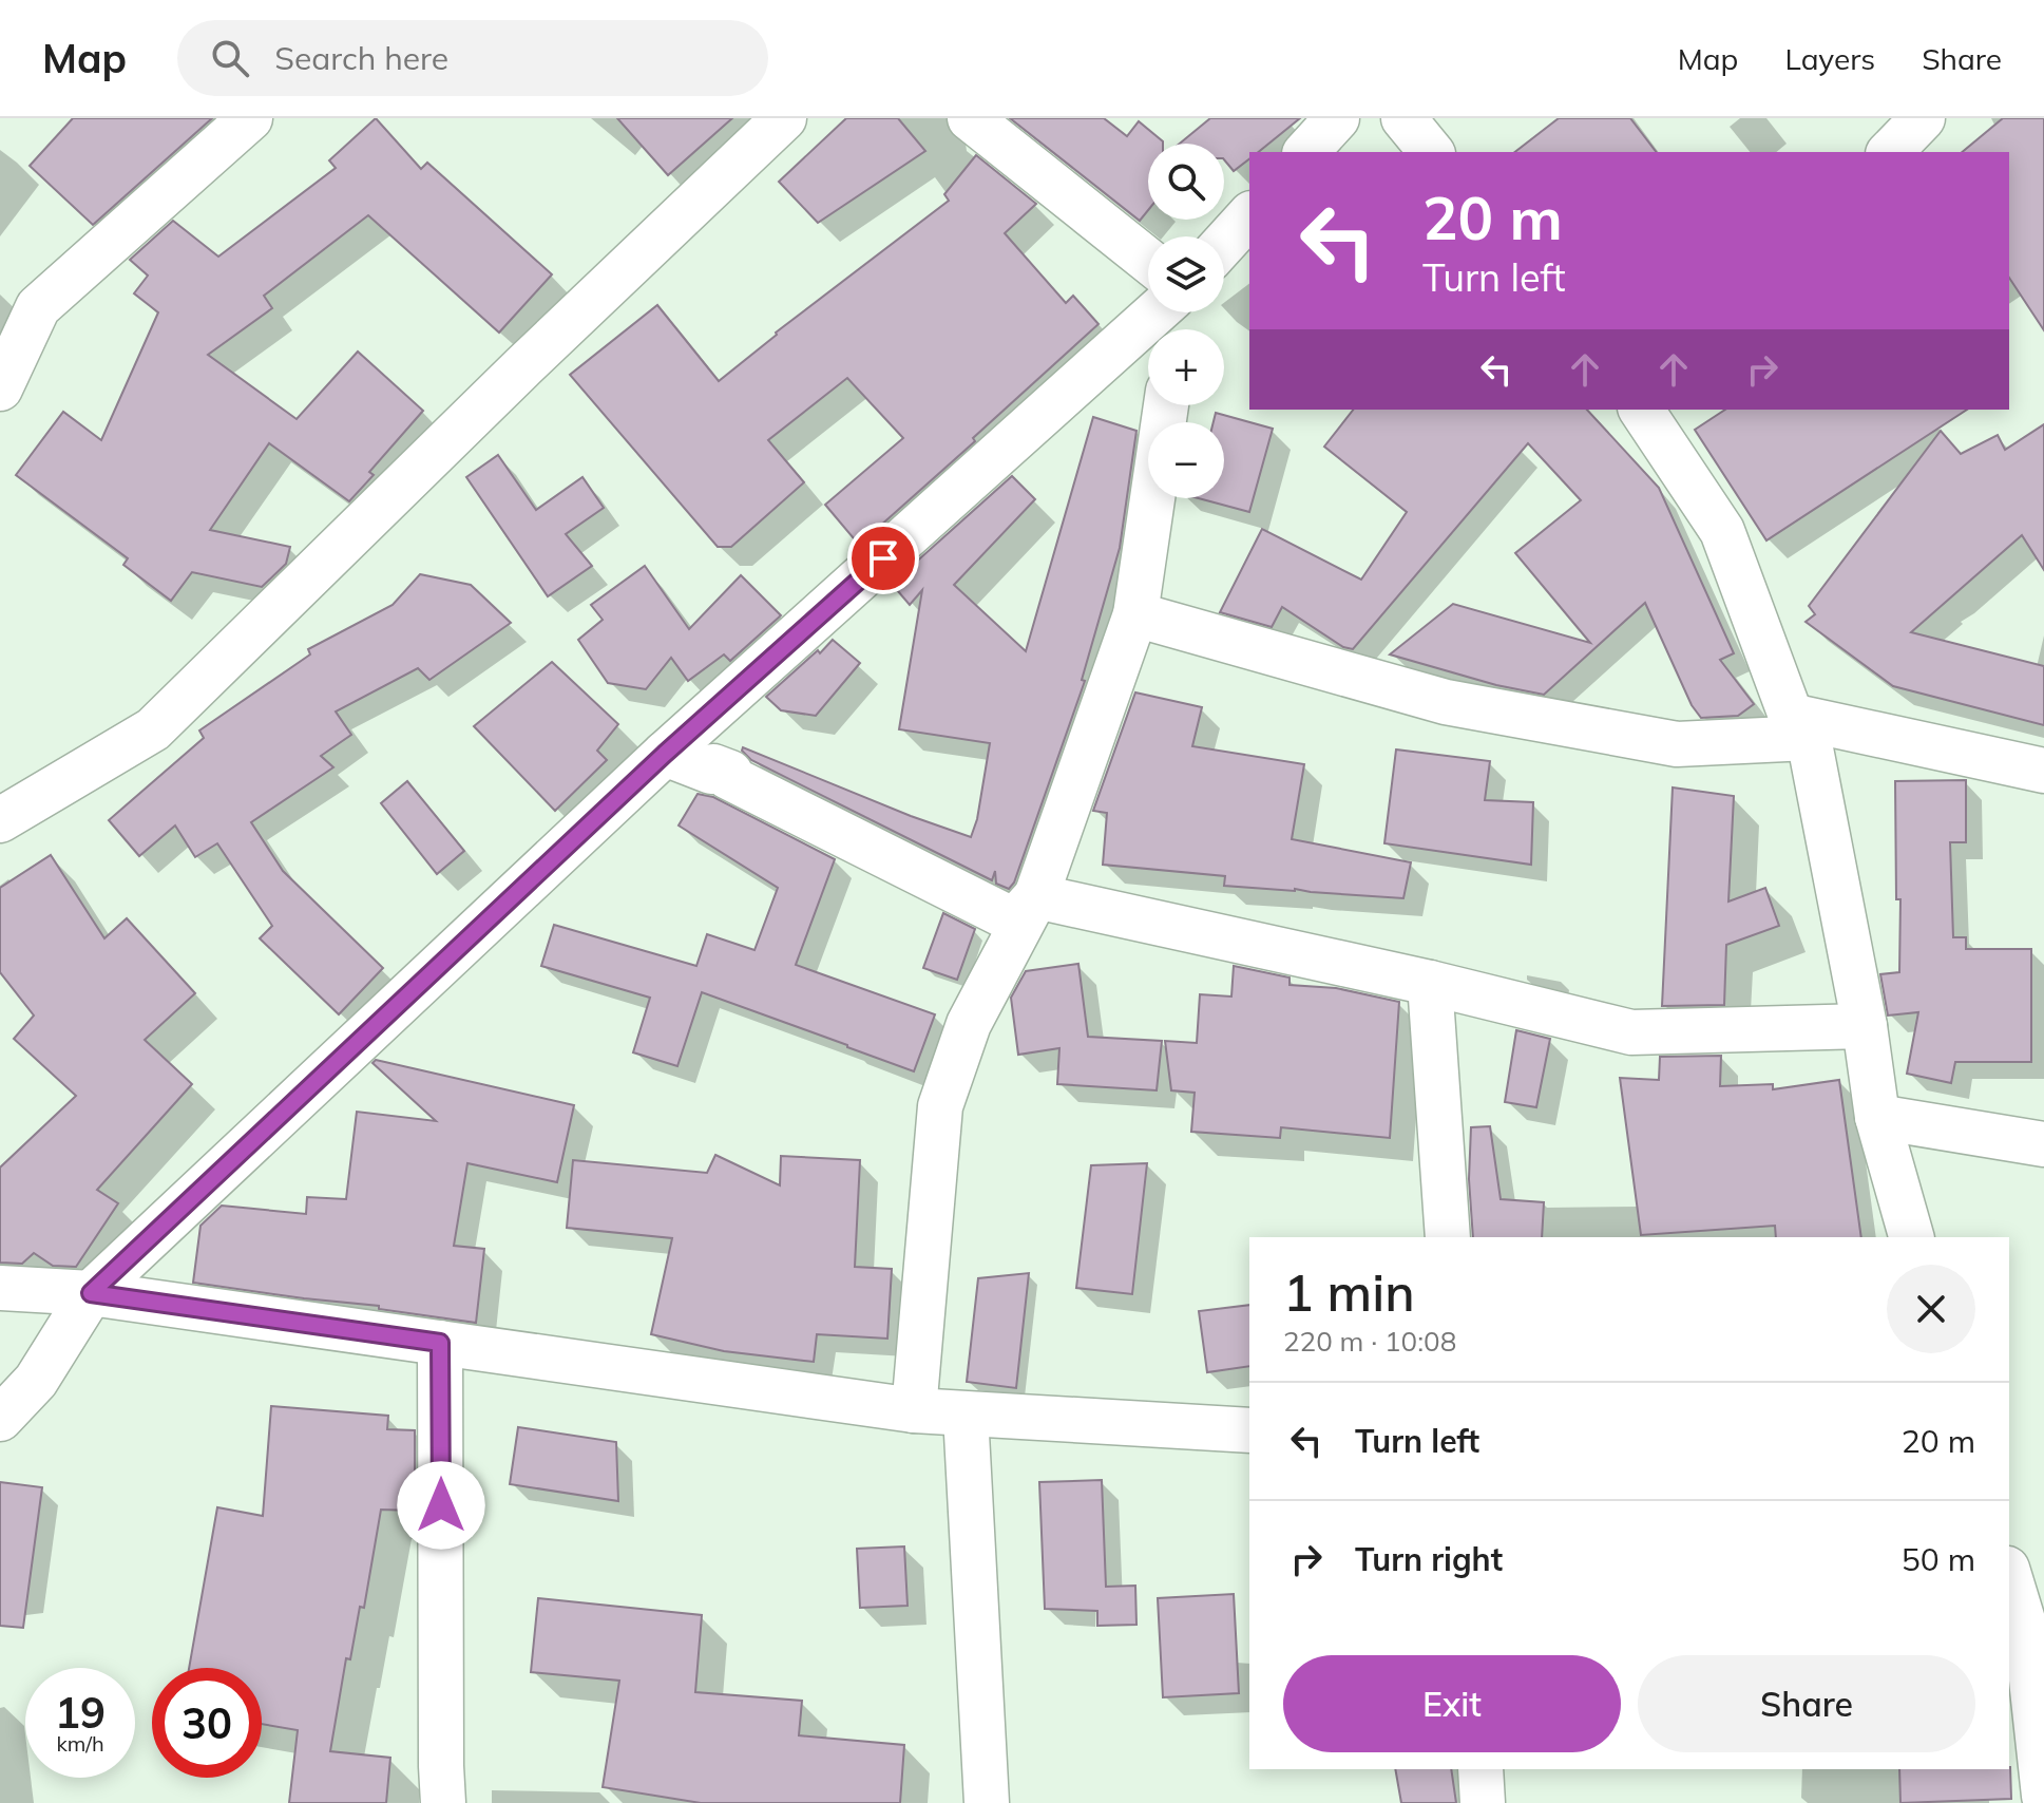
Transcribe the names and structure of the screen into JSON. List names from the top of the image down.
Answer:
{
  "page": {
    "header": "Map",
    "search": "Search here",
    "nav": ["Map", "Layers", "Share"],
    "map_buttons": ["+", "−"],
    "turn": ["20 m", "Turn left"],
    "heading": ["1 min", "220 m · 10:08"],
    "list": [
      {
        "name": "Turn left",
        "value": "20 m"
      },
      {
        "name": "Turn right",
        "value": "50 m"
      }
    ],
    "buttons": ["Exit", "Share"],
    "speed": "19 km/h",
    "limit": "30"
  }
}
